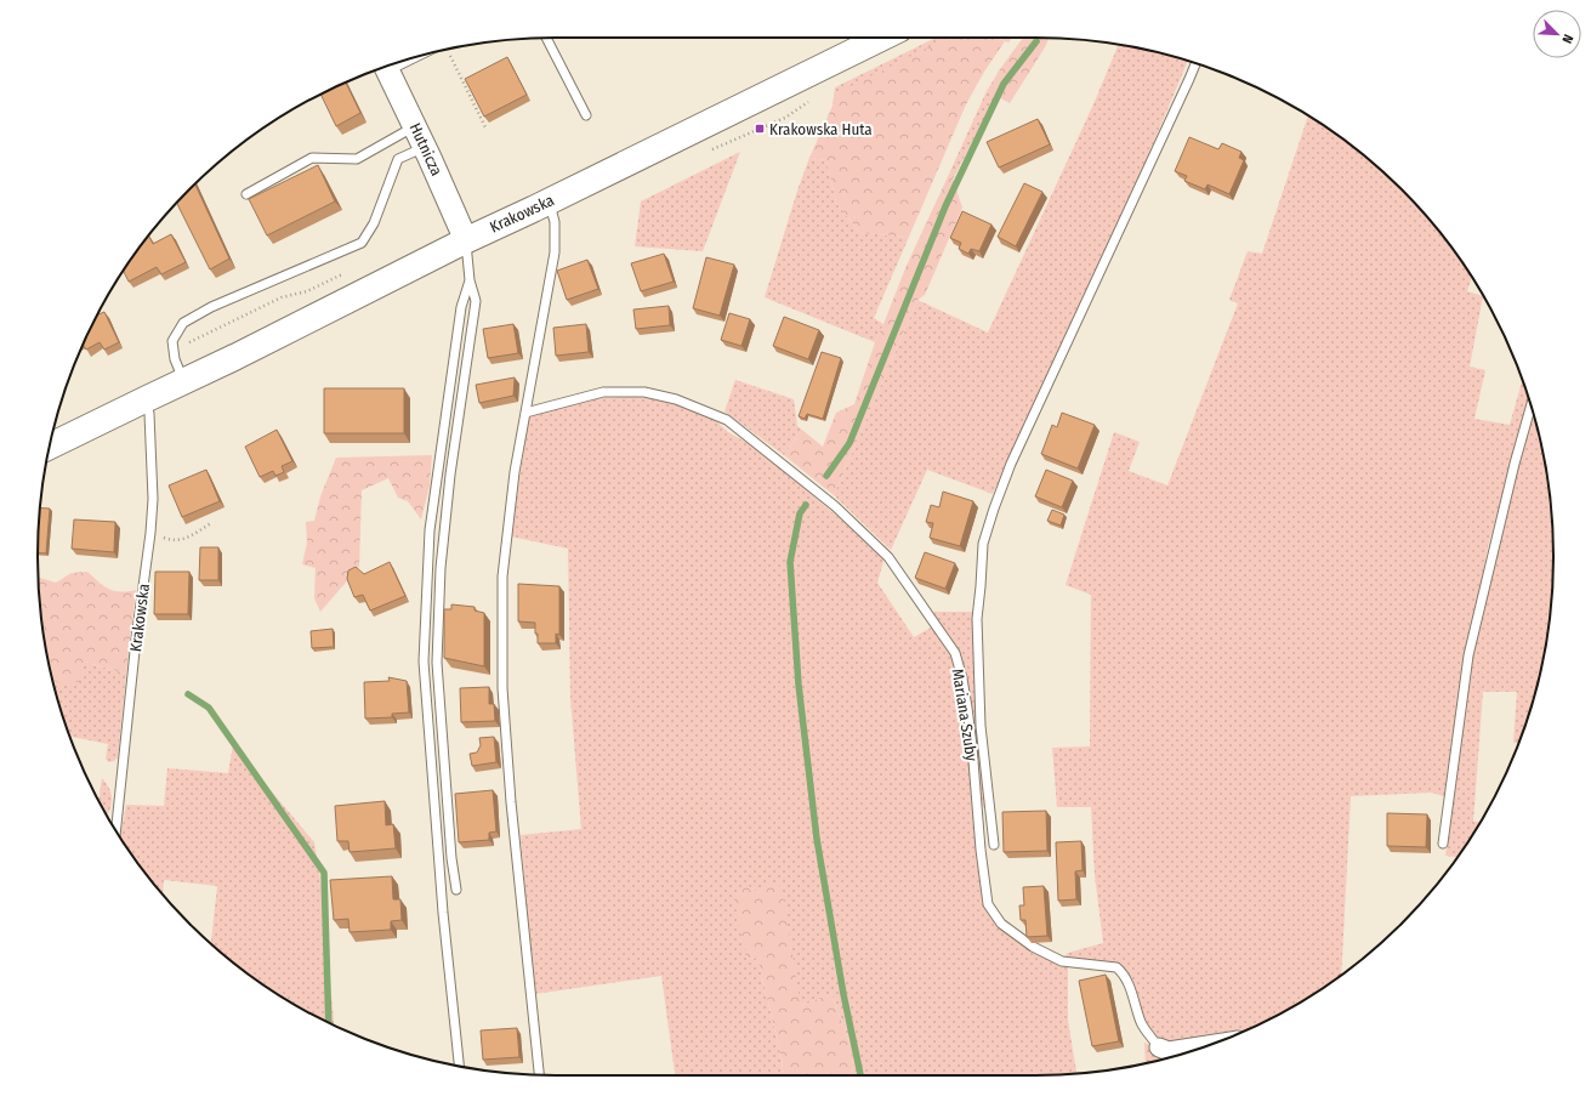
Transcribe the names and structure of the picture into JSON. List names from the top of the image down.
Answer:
{
  "streets": {
    "main road": ["Krakowska"],
    "street": ["Hutnicza", "Mariana Szuby"]
  },
  "crossings": [
    ["Hutnicza", "Krakowska"]
  ],
  "places": {
    "transit": ["Krakowska Huta"]
  },
  "north": "bottom right"
}
